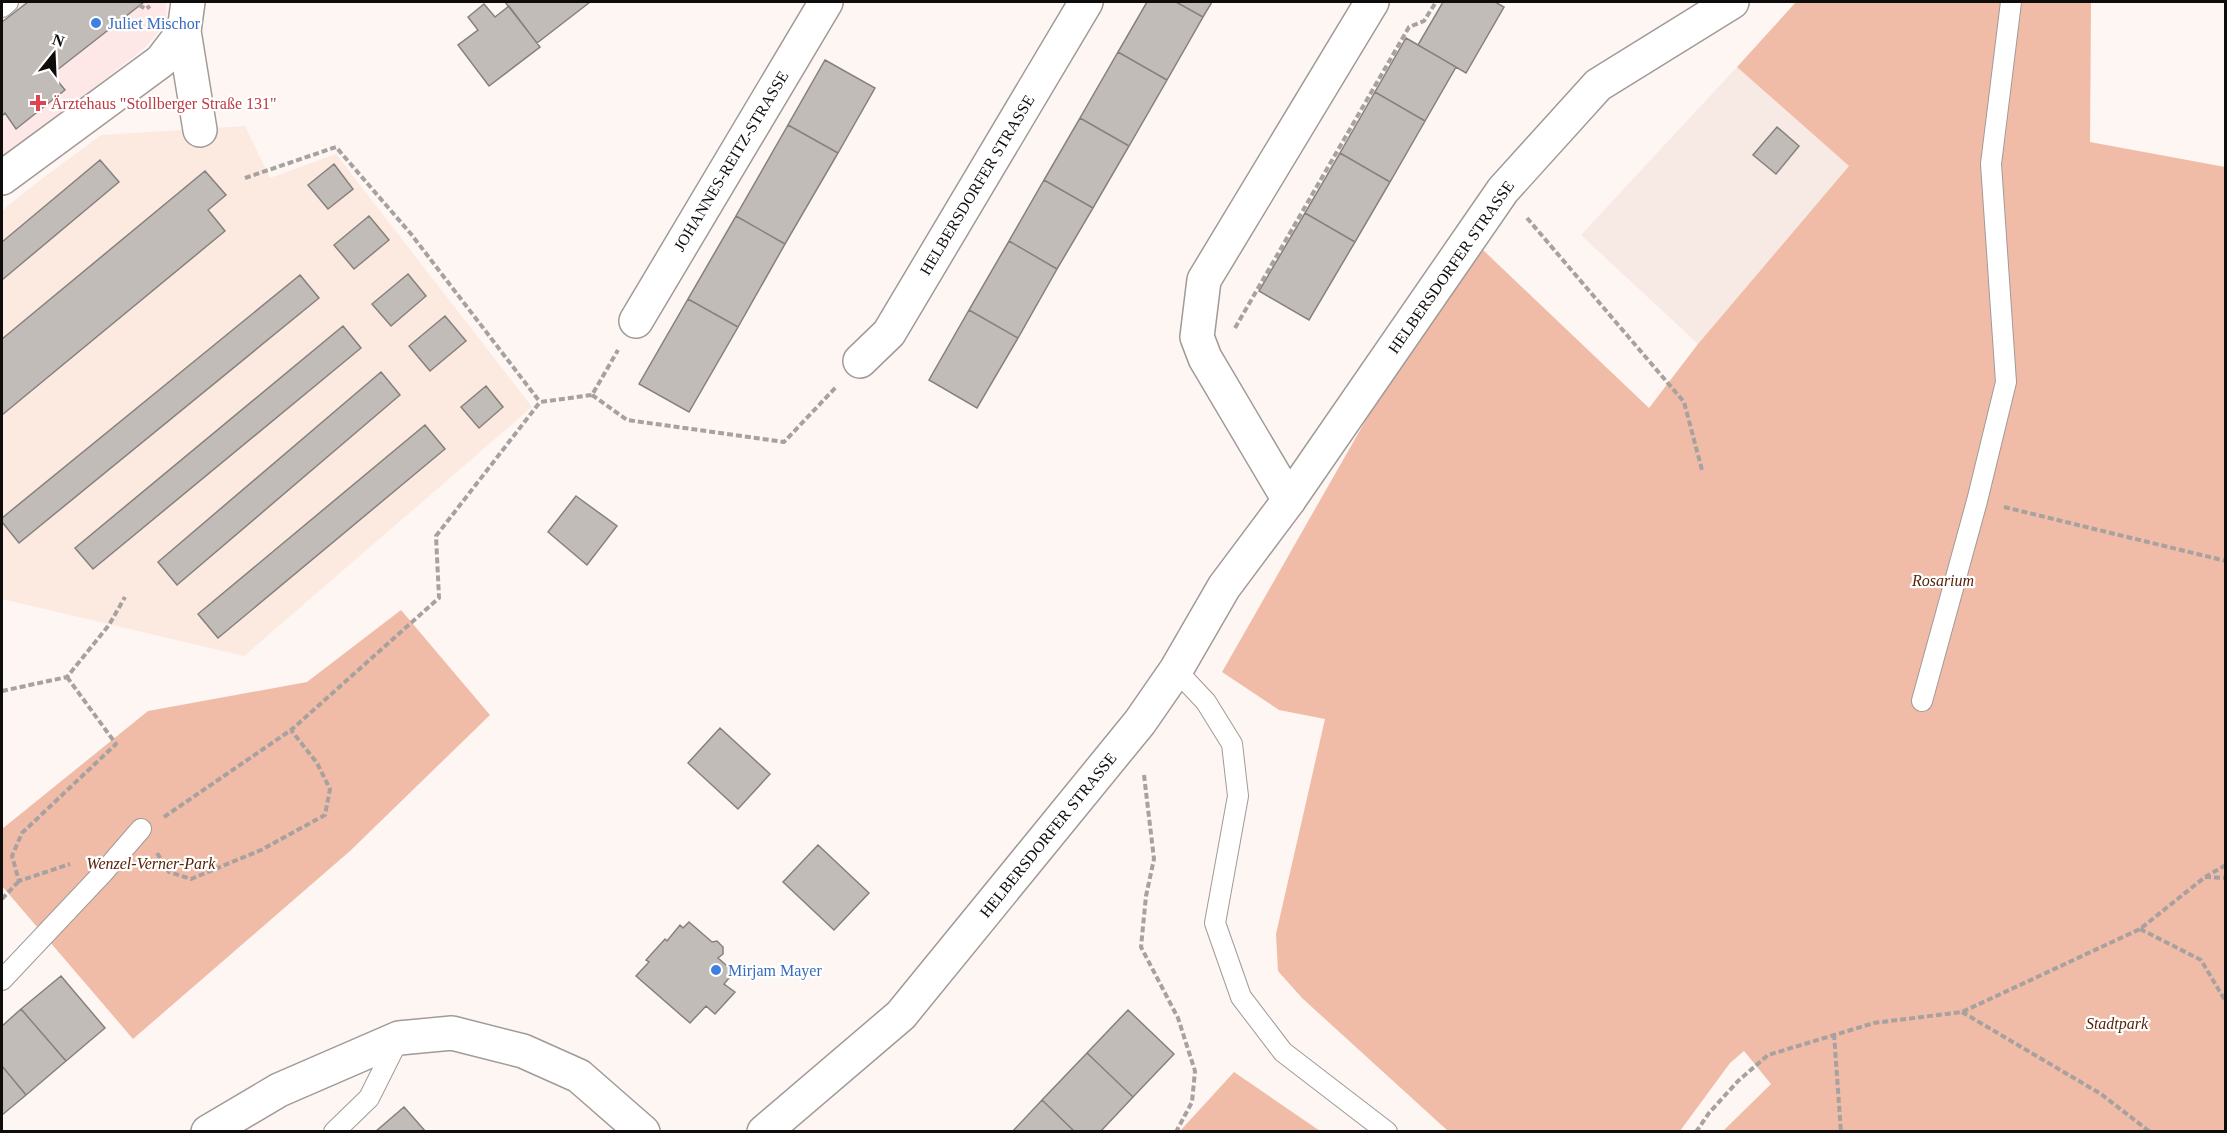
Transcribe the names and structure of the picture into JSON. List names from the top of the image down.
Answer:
{
  "streets": {
    "street": ["JOHANNES-REITZ-STRASSE", "HELBERSDORFER STRASSE"]
  },
  "parks": ["Rosarium", "Wenzel-Verner-Park", "Stadtpark"],
  "places": {
    "other": ["Juliet Mischor", "Mirjam Mayer"],
    "health": ["Ärztehaus \"Stollberger Straße 131\""]
  },
  "north": "top"
}
